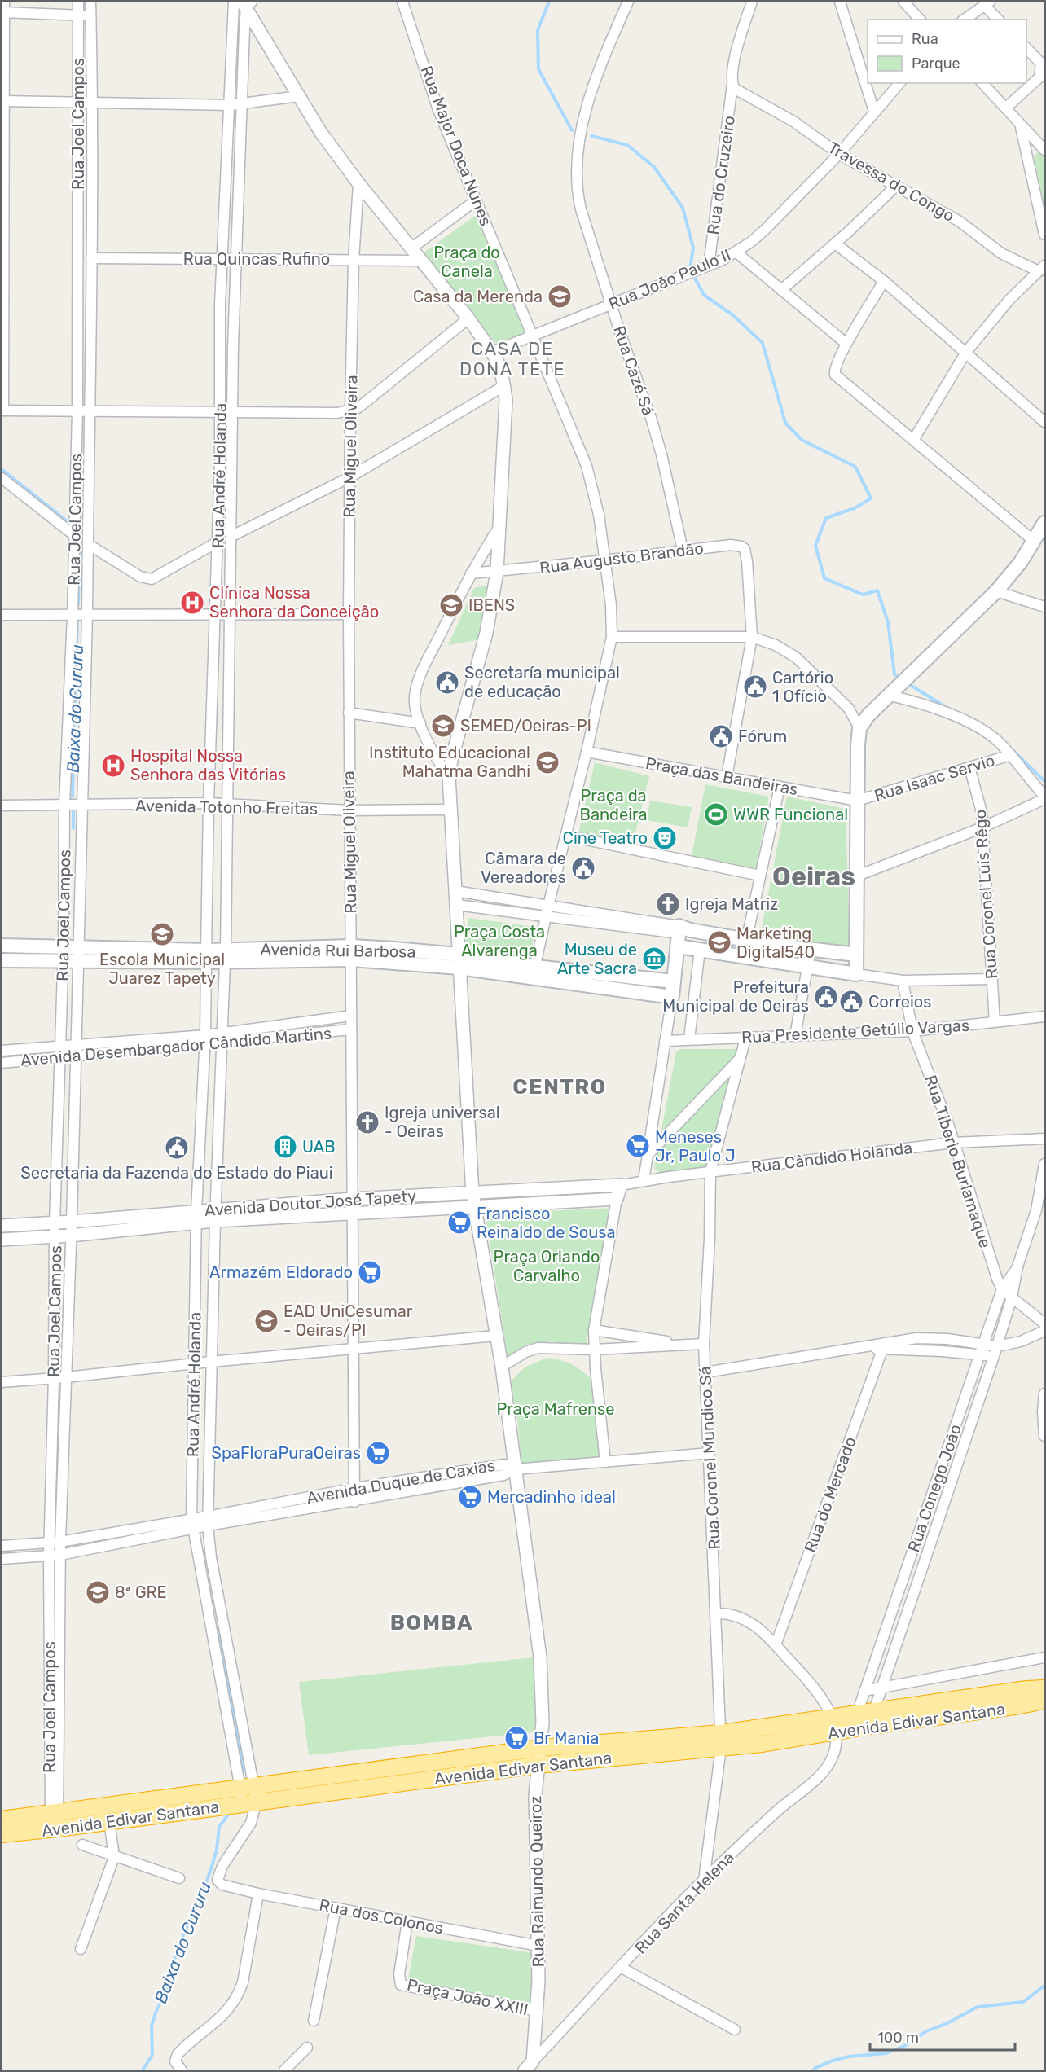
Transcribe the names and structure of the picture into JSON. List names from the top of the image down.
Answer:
{
  "streets": {
    "highway": ["Avenida Edivar Santana"],
    "main road": ["Avenida Rui Barbosa"],
    "street": [
      "Rua Joel Campos",
      "Rua Major Doca Nunes",
      "Rua do Cruzeiro",
      "Travessa do Congo",
      "Rua Quincas Rufino",
      "Rua João Paulo II",
      "Rua Cazé Sá",
      "Rua Miguel Oliveira",
      "Rua André Holanda",
      "Rua Augusto Brandão",
      "Praça das Bandeiras",
      "Rua Isaac Servio",
      "Avenida Totonho Freitas",
      "Rua Coronel Luís Rêgo",
      "Rua Presidente Getúlio Vargas",
      "Avenida Desembargador Cândido Martins",
      "Rua Cândido Holanda",
      "Rua Tiberio Burlamaque",
      "Avenida Doutor José Tapety",
      "Rua Coronel Mundico Sá",
      "Avenida Duque de Caxias",
      "Rua Conego João",
      "Rua do Mercado",
      "Rua Raimundo Queiroz",
      "Rua Santa Helena",
      "Rua dos Colonos",
      "Praça João XXIII"
    ]
  },
  "crossings": [
    ["Rua Joel Campos", "Rua Quincas Rufino"],
    ["Rua Joel Campos", "Avenida Totonho Freitas"],
    ["Rua Joel Campos", "Avenida Rui Barbosa"],
    ["Rua Joel Campos", "Avenida Desembargador Cândido Martins"],
    ["Rua Joel Campos", "Avenida Doutor José Tapety"],
    ["Rua Joel Campos", "Avenida Duque de Caxias"],
    ["Rua Joel Campos", "Avenida Edivar Santana"],
    ["Rua Major Doca Nunes", "Rua João Paulo II"],
    ["Rua Major Doca Nunes", "Rua Augusto Brandão"],
    ["Rua Major Doca Nunes", "Praça das Bandeiras"],
    ["Rua Major Doca Nunes", "Avenida Rui Barbosa"],
    ["Rua do Cruzeiro", "Travessa do Congo"],
    ["Rua do Cruzeiro", "Rua João Paulo II"],
    ["Travessa do Congo", "Rua João Paulo II"],
    ["Rua Quincas Rufino", "Rua Miguel Oliveira"],
    ["Rua Quincas Rufino", "Rua André Holanda"],
    ["Rua Quincas Rufino", "Rua Raimundo Queiroz"],
    ["Rua João Paulo II", "Rua Cazé Sá"],
    ["Rua João Paulo II", "Rua Raimundo Queiroz"],
    ["Rua Cazé Sá", "Rua Augusto Brandão"],
    ["Rua Miguel Oliveira", "Avenida Totonho Freitas"],
    ["Rua Miguel Oliveira", "Avenida Rui Barbosa"],
    ["Rua Miguel Oliveira", "Avenida Desembargador Cândido Martins"],
    ["Rua Miguel Oliveira", "Avenida Doutor José Tapety"],
    ["Rua Miguel Oliveira", "Avenida Duque de Caxias"],
    ["Rua Miguel Oliveira", "Rua Raimundo Queiroz"],
    ["Rua André Holanda", "Avenida Totonho Freitas"],
    ["Rua André Holanda", "Avenida Rui Barbosa"],
    ["Rua André Holanda", "Avenida Desembargador Cândido Martins"],
    ["Rua André Holanda", "Avenida Doutor José Tapety"],
    ["Rua André Holanda", "Avenida Duque de Caxias"],
    ["Rua André Holanda", "Avenida Edivar Santana"],
    ["Rua André Holanda", "Rua Raimundo Queiroz"],
    ["Rua André Holanda", "Rua dos Colonos"],
    ["Rua Augusto Brandão", "Rua Raimundo Queiroz"],
    ["Praça das Bandeiras", "Rua Isaac Servio"],
    ["Rua Isaac Servio", "Rua Coronel Luís Rêgo"],
    ["Avenida Totonho Freitas", "Rua Raimundo Queiroz"],
    ["Rua Coronel Luís Rêgo", "Rua Presidente Getúlio Vargas"],
    ["Avenida Rui Barbosa", "Rua Raimundo Queiroz"],
    ["Rua Presidente Getúlio Vargas", "Rua Tiberio Burlamaque"],
    ["Rua Presidente Getúlio Vargas", "Rua Coronel Mundico Sá"],
    ["Rua Cândido Holanda", "Rua Tiberio Burlamaque"],
    ["Rua Cândido Holanda", "Avenida Doutor José Tapety"],
    ["Rua Cândido Holanda", "Rua Coronel Mundico Sá"],
    ["Rua Tiberio Burlamaque", "Rua Conego João"],
    ["Avenida Doutor José Tapety", "Rua Raimundo Queiroz"],
    ["Rua Coronel Mundico Sá", "Avenida Edivar Santana"],
    ["Rua Coronel Mundico Sá", "Rua Santa Helena"],
    ["Avenida Duque de Caxias", "Rua Raimundo Queiroz"],
    ["Rua Conego João", "Avenida Edivar Santana"],
    ["Avenida Edivar Santana", "Rua Raimundo Queiroz"],
    ["Avenida Edivar Santana", "Rua Santa Helena"],
    ["Avenida Edivar Santana", "Rua dos Colonos"],
    ["Rua Raimundo Queiroz", "Rua Santa Helena"],
    ["Rua Raimundo Queiroz", "Rua dos Colonos"],
    ["Rua Raimundo Queiroz", "Praça João XXIII"],
    ["Rua dos Colonos", "Praça João XXIII"]
  ],
  "districts": [
    "CASA DE DONA TETE",
    "Oeiras",
    "CENTRO",
    "BOMBA"
  ],
  "water": ["Baixa do Cururu"],
  "parks": [
    "Praça do Canela",
    "Praça da Bandeira",
    "Praça Costa Alvarenga",
    "Praça Orlando Carvalho",
    "Praça Mafrense"
  ],
  "places": {
    "school or university": [
      "Casa da Merenda",
      "IBENS",
      "SEMED/Oeiras-PI",
      "Instituto Educacional Mahatma Gandhi",
      "Escola Municipal Juarez Tapety",
      "Marketing Digital540",
      "EAD UniCesumar - Oeiras/PI",
      "8ª GRE"
    ],
    "hospital": ["Clínica Nossa Senhora da Conceição", "Hospital Nossa Senhora das Vitórias"],
    "public building": [
      "Secretaría municipal de educação",
      "Cartório 1 Ofício",
      "Fórum",
      "Câmara de Vereadores",
      "Prefeitura Municipal de Oeiras",
      "Correios",
      "Secretaria da Fazenda do Estado do Piaui"
    ],
    "sports": ["WWR Funcional"],
    "theatre": ["Cine Teatro"],
    "church": ["Igreja Matriz", "Igreja universal - Oeiras"],
    "museum": ["Museu de Arte Sacra"],
    "supermarket": [
      "Meneses Jr, Paulo J",
      "Francisco Reinaldo de Sousa",
      "Armazém Eldorado",
      "SpaFloraPuraOeiras",
      "Mercadinho ideal",
      "Br Mania"
    ],
    "building": ["UAB"]
  },
  "legend": ["Rua", "Parque"],
  "scale_bar": "100 m"
}
